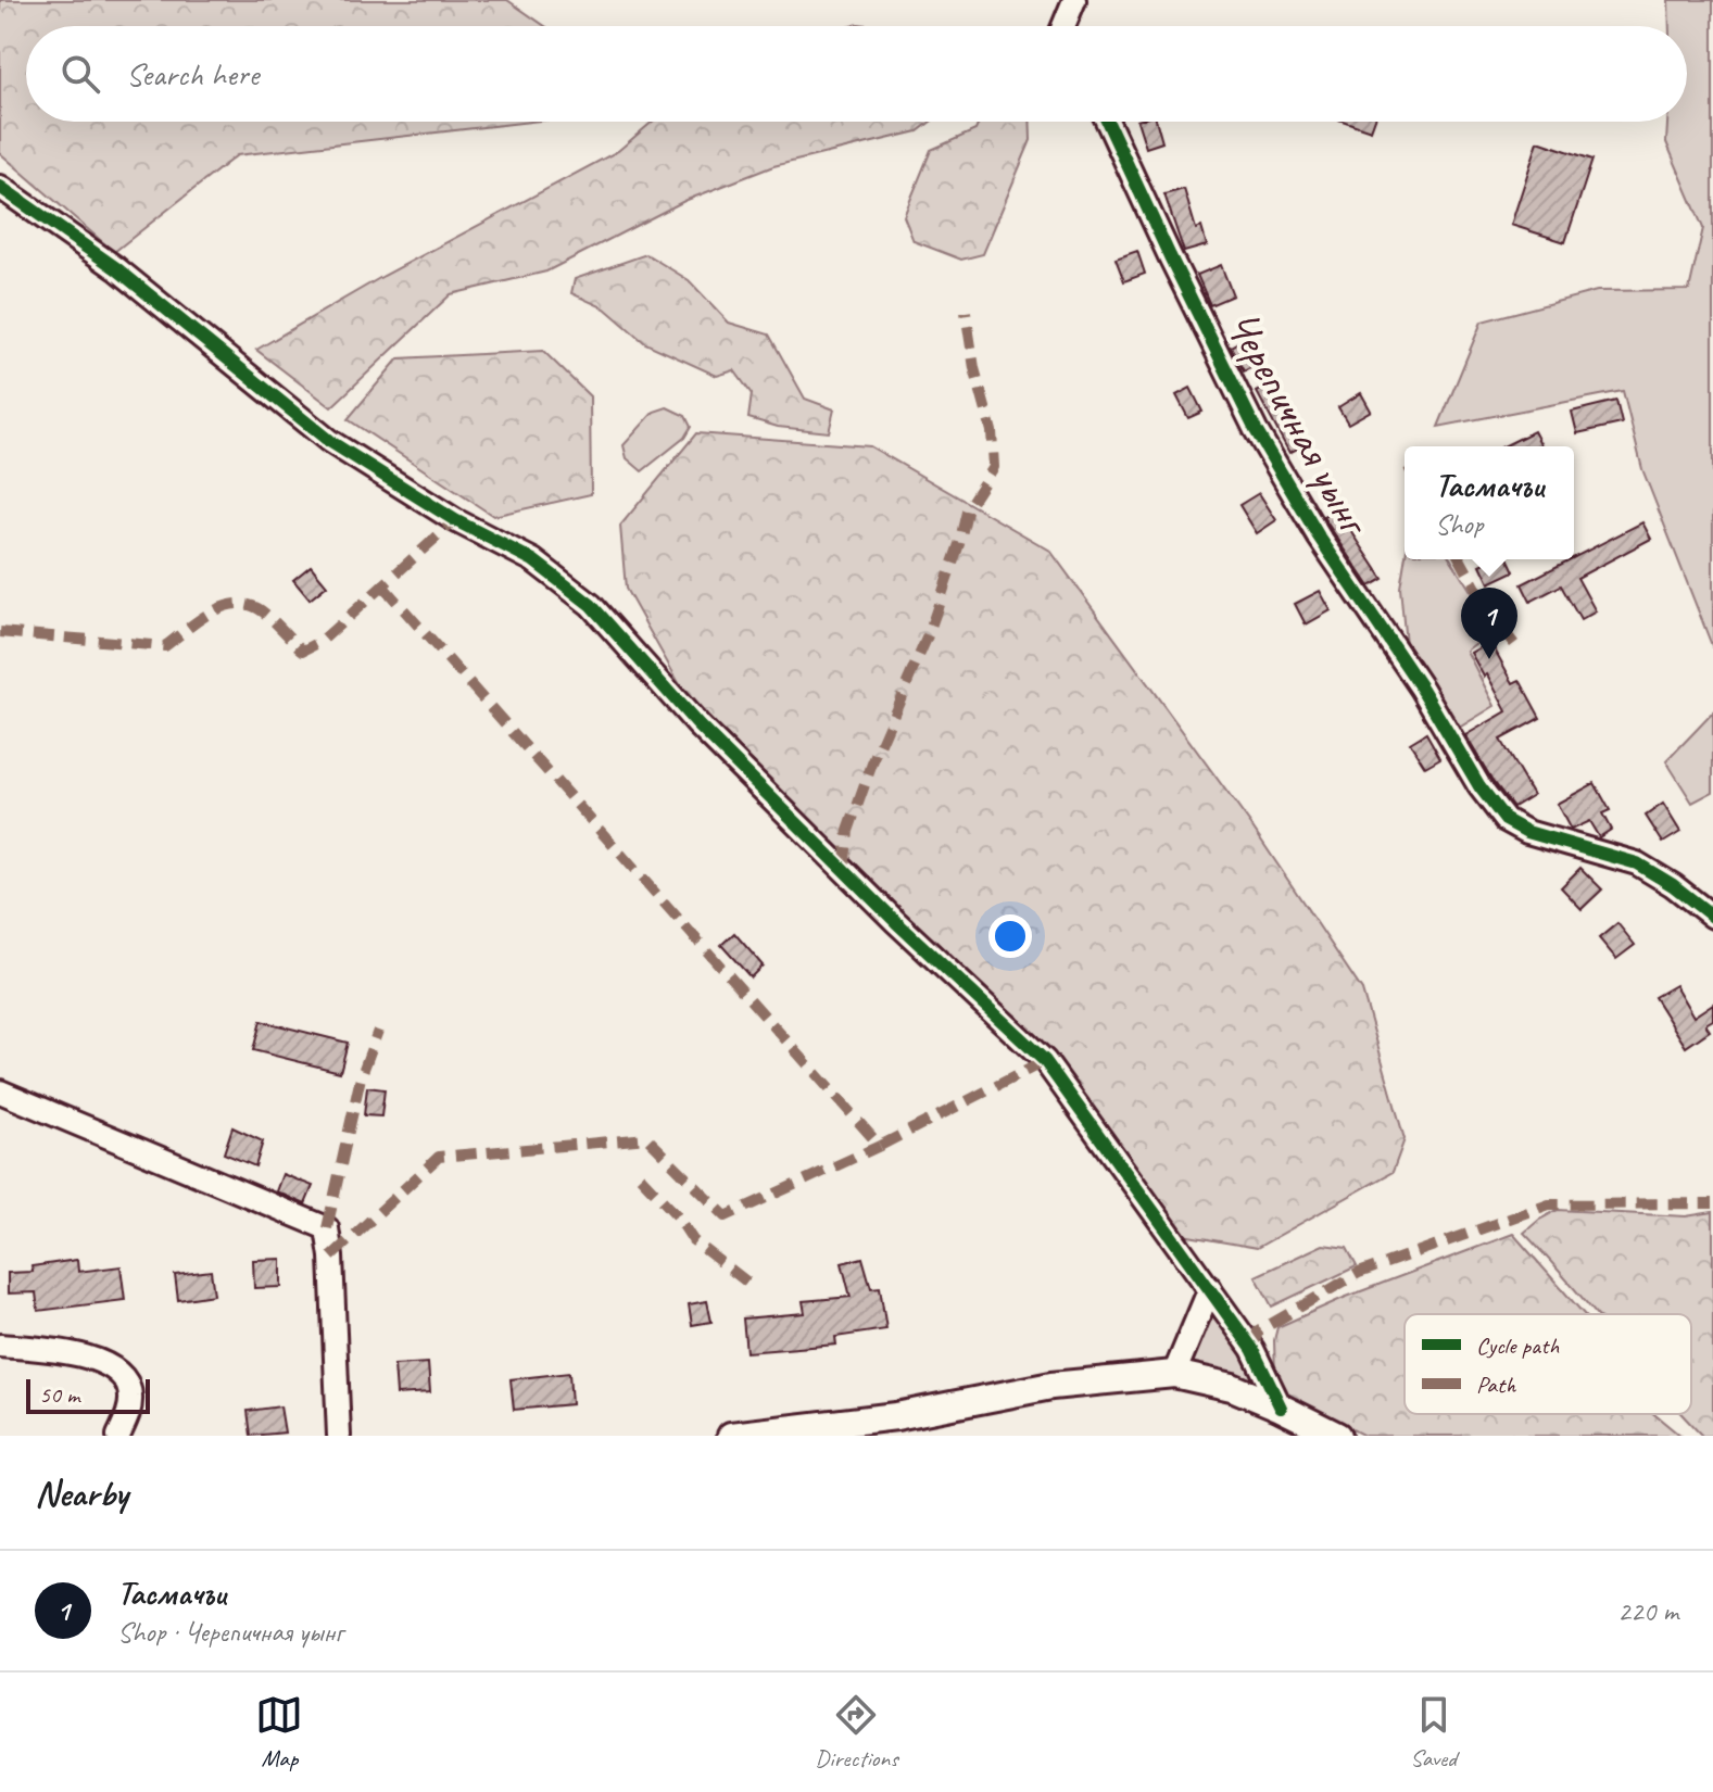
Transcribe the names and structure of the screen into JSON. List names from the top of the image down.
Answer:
{
  "streets": {
    "street": ["Черепичная уынг"]
  },
  "legend": ["Cycle path", "Path"],
  "scale_bar": "50 m",
  "page": {
    "search": "Search here",
    "popup": ["Тасмачъи", "Shop"],
    "pins": "1",
    "scale": "50 m",
    "heading": "Nearby",
    "list": [
      {
        "mark": "1",
        "name": "Тасмачъи",
        "note": "Shop · Черепичная уынг",
        "value": "220 m"
      }
    ],
    "nav": ["Map", "Directions", "Saved"]
  }
}
